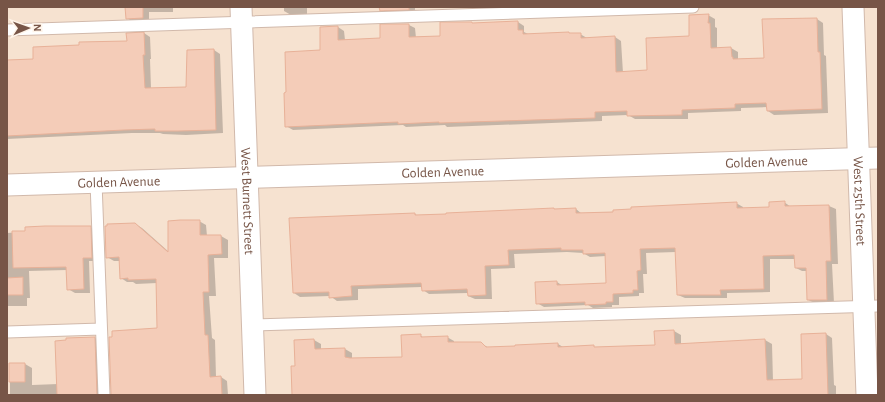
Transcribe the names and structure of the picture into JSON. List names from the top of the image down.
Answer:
{
  "streets": {
    "street": ["Golden Avenue", "West Burnett Street", "West 25th Street"]
  },
  "crossings": [
    ["Golden Avenue", "West Burnett Street"],
    ["Golden Avenue", "West 25th Street"]
  ],
  "north": "right"
}
